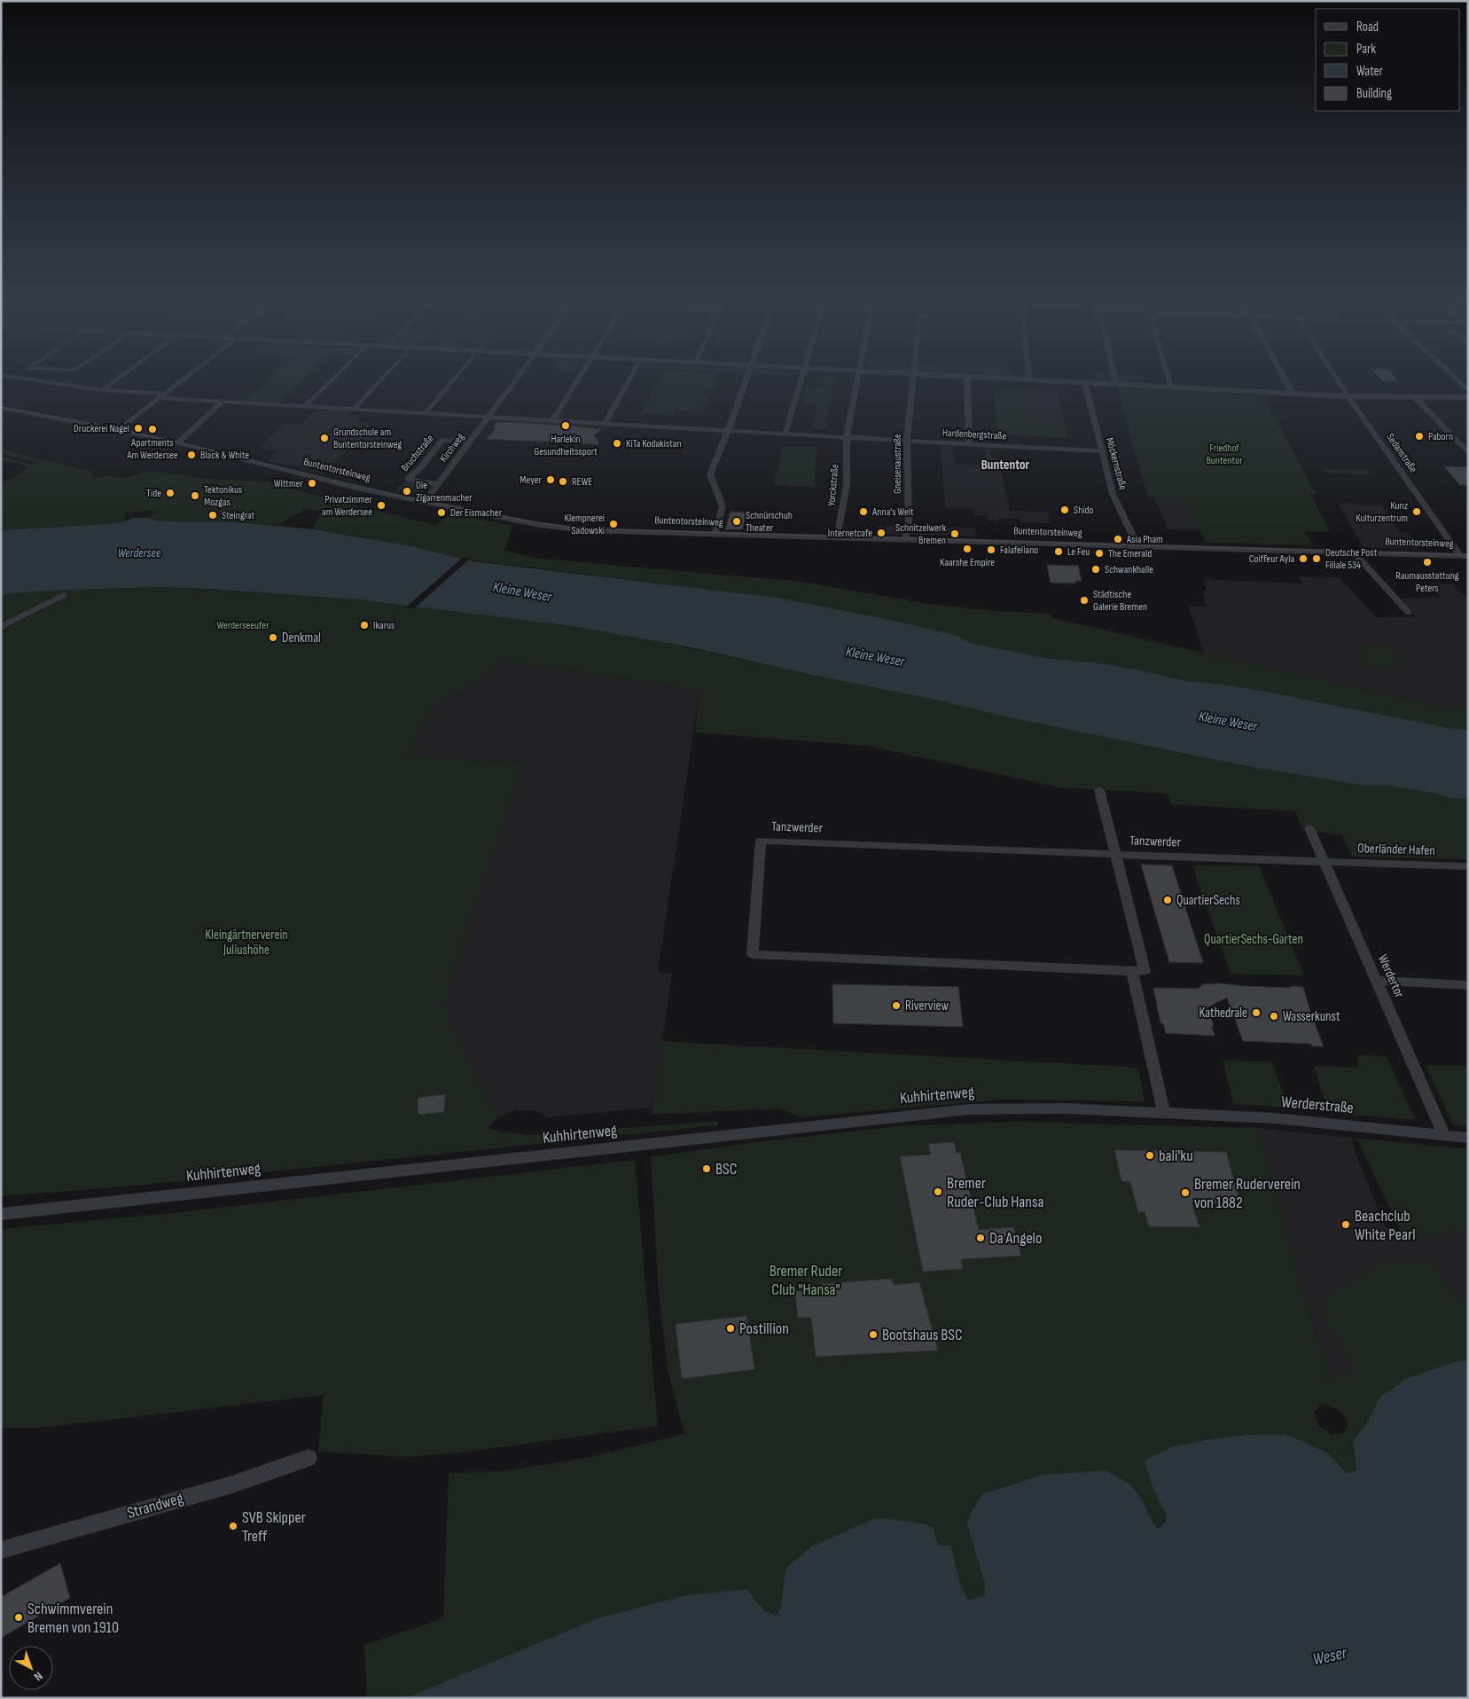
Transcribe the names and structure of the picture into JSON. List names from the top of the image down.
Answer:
{
  "streets": {
    "street": [
      "Hardenbergstraße",
      "Kirchweg",
      "Bruchstraße",
      "Sedanstraße",
      "Gneisenaustraße",
      "Möckernstraße",
      "Buntentorsteinweg",
      "Yorckstraße",
      "Tanzwerder",
      "Oberländer Hafen",
      "Werdertor",
      "Kuhhirtenweg",
      "Werderstraße",
      "Strandweg"
    ]
  },
  "crossings": [
    ["Hardenbergstraße", "Kirchweg"],
    ["Hardenbergstraße", "Gneisenaustraße"],
    ["Hardenbergstraße", "Möckernstraße"],
    ["Hardenbergstraße", "Yorckstraße"],
    ["Kirchweg", "Bruchstraße"],
    ["Kirchweg", "Buntentorsteinweg"],
    ["Sedanstraße", "Buntentorsteinweg"],
    ["Gneisenaustraße", "Buntentorsteinweg"],
    ["Möckernstraße", "Buntentorsteinweg"],
    ["Buntentorsteinweg", "Yorckstraße"],
    ["Tanzwerder", "Oberländer Hafen"],
    ["Tanzwerder", "Werdertor"],
    ["Oberländer Hafen", "Werdertor"],
    ["Werdertor", "Werderstraße"],
    ["Kuhhirtenweg", "Werderstraße"]
  ],
  "districts": ["Buntentor"],
  "water": ["Werdersee", "Kleine Weser", "Weser"],
  "parks": [
    "Friedhof Buntentor",
    "Werderseeufer",
    "Kleingärtnerverein Juliushöhe",
    "QuartierSechs-Garten",
    "Bremer Ruder Club \"Hansa\""
  ],
  "places": [
    "Harlekin Gesundheitssport",
    "Druckerei Nagel",
    "Apartments Am Werdersee",
    "Paborn",
    "Grundschule am Buntentorsteinweg",
    "KiTa Kodakistan",
    "Black & White",
    "Meyer",
    "REWE",
    "Wittmer",
    "Die Zigarrenmacher",
    "Tide",
    "Tektonikus Mozgas",
    "Privatzimmer am Werdersee",
    "Shido",
    "Anna's Welt",
    "Kunz Kulturzentrum",
    "Der Eismacher",
    "Steingrat",
    "Schnürschuh Theater",
    "Klempnerei Sadowski",
    "Internetcafe",
    "Schnitzelwerk Bremen",
    "Asia Pham",
    "Kaarshe Empire",
    "Falafeliano",
    "Le Feu",
    "The Emerald",
    "Coiffeur Ayla",
    "Deutsche Post Filiale 534",
    "Raumausstattung Peters",
    "Schwankhalle",
    "Städtische Galerie Bremen",
    "Ikarus",
    "Denkmal",
    "QuartierSechs",
    "Riverview",
    "Kathedrale",
    "Wasserkunst",
    "bali'ku",
    "BSC",
    "Bremer Ruder-Club Hansa",
    "Bremer Ruderverein von 1882",
    "Beachclub White Pearl",
    "Da Angelo",
    "Postillion",
    "Bootshaus BSC",
    "SVB Skipper Treff",
    "Schwimmverein Bremen von 1910"
  ],
  "legend": [
    "Road",
    "Park",
    "Water",
    "Building"
  ],
  "north": "bottom right"
}
